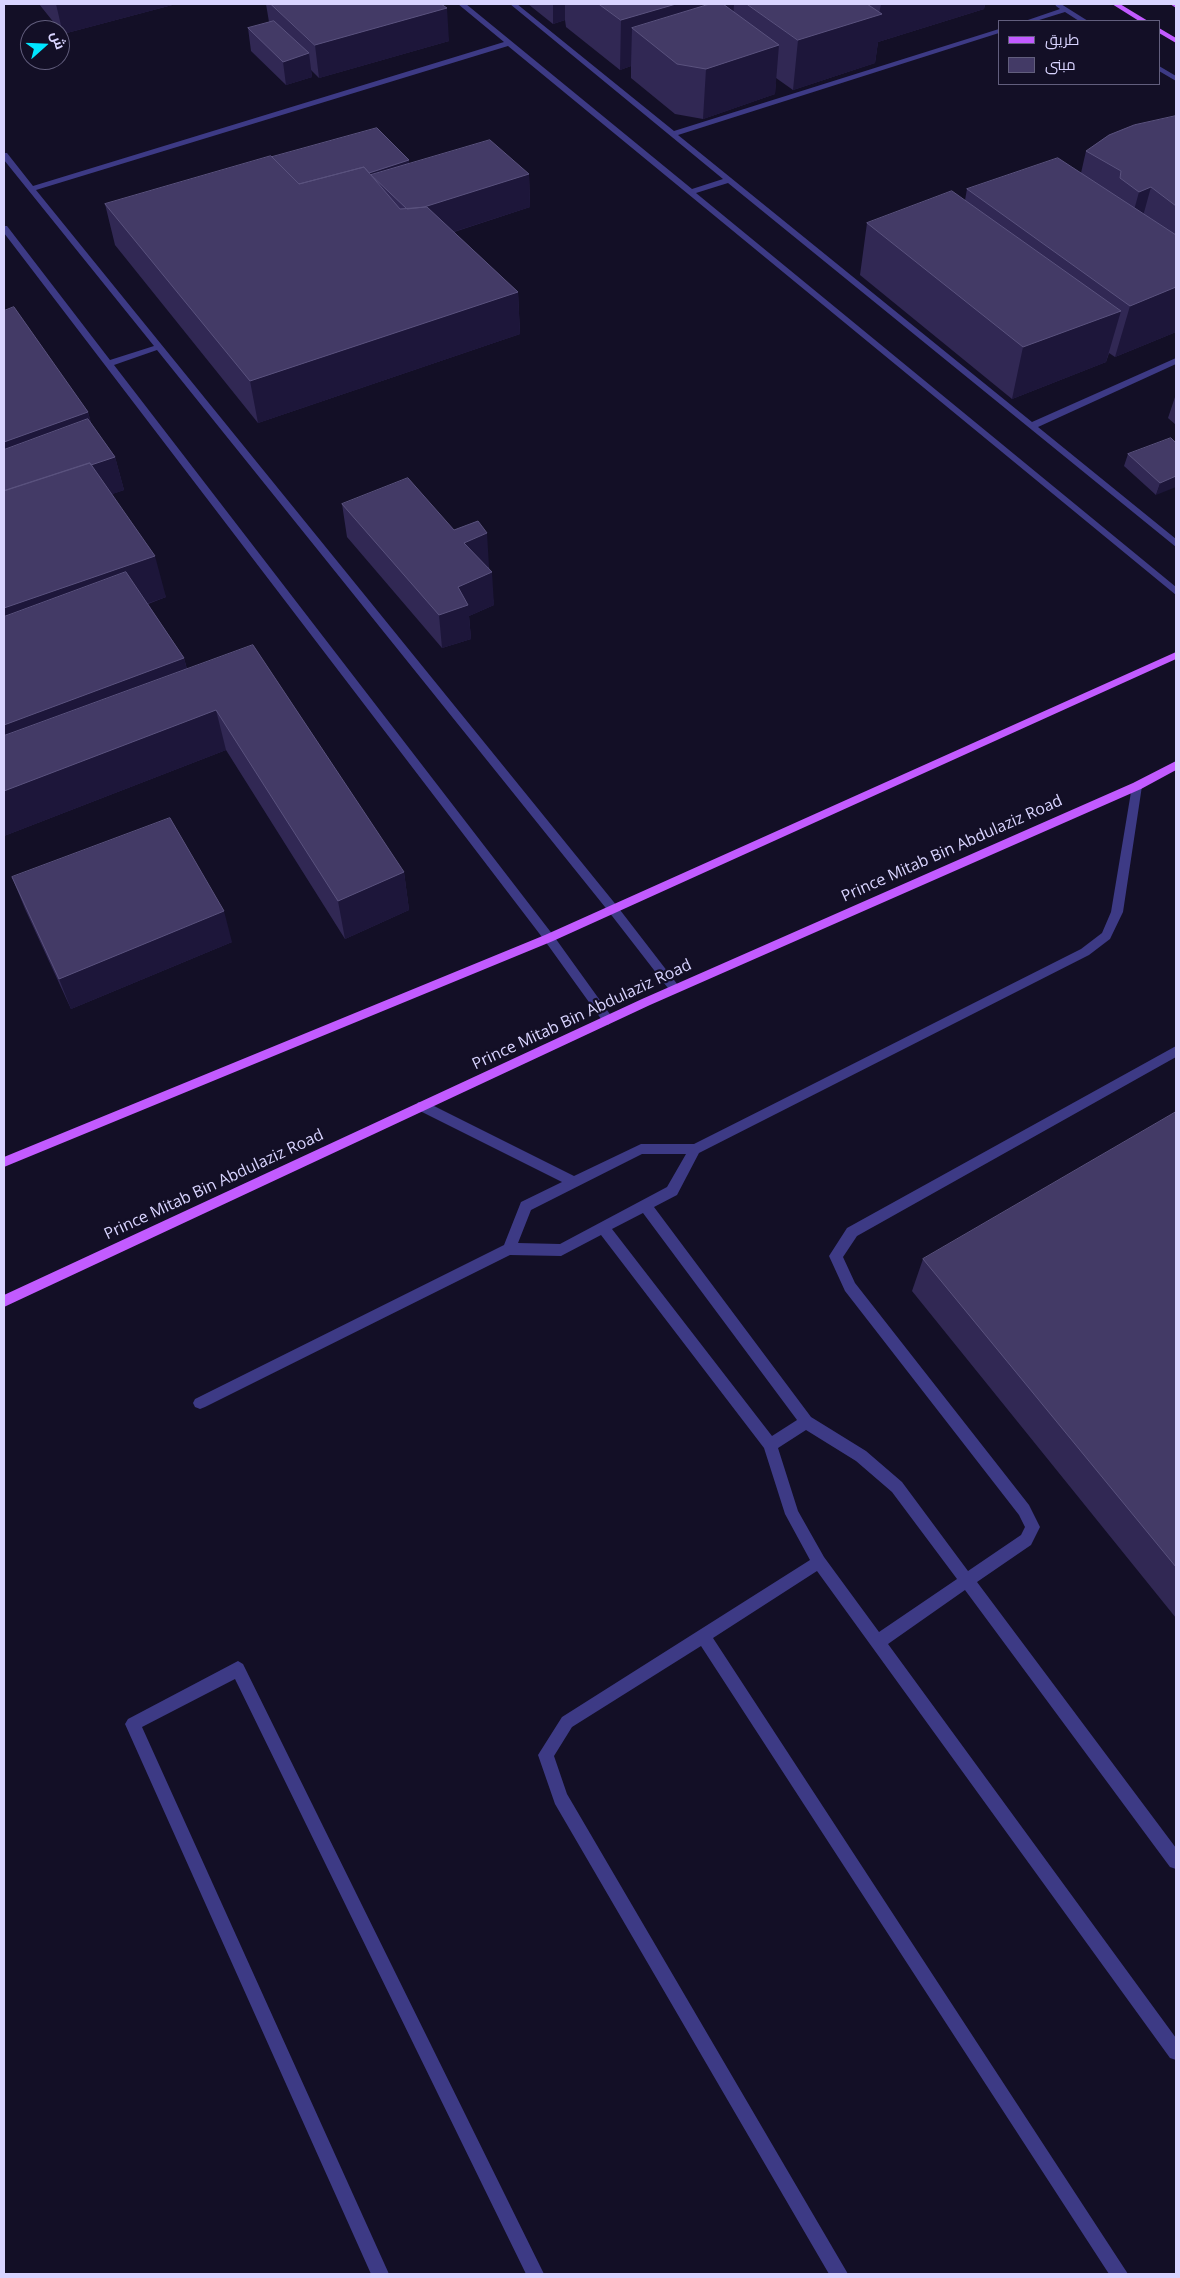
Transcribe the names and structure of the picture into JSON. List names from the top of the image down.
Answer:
{
  "streets": {
    "main road": ["Prince Mitab Bin Abdulaziz Road"]
  },
  "legend": ["طريق", "مبنى"],
  "north": "right"
}
